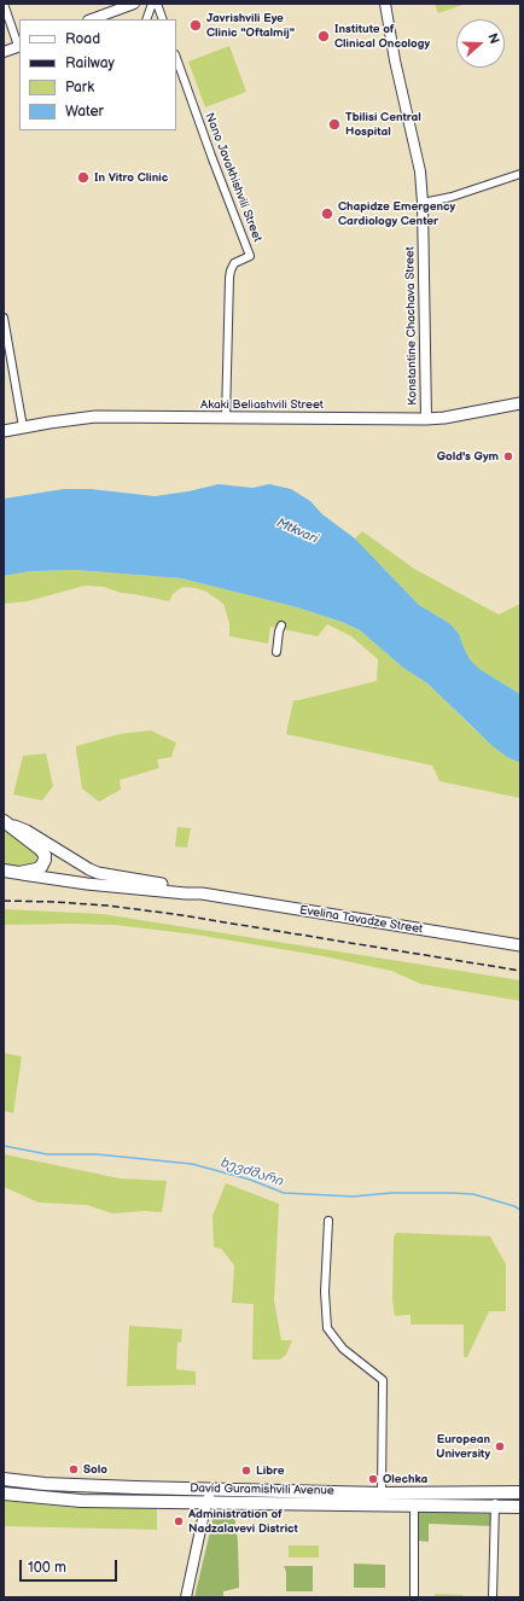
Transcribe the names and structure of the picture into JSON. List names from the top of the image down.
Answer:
{
  "streets": {
    "main road": ["Akaki Beliashvili Street", "Evelina Tavadze Street", "David Guramishvili Avenue"],
    "street": ["Nano Javakhishvili Street", "Konstantine Chachava Street"]
  },
  "crossings": [
    ["Nano Javakhishvili Street", "Akaki Beliashvili Street"],
    ["Konstantine Chachava Street", "Akaki Beliashvili Street"]
  ],
  "water": ["Mtkvari", "ხევძმარი"],
  "places": [
    "Javrishvili Eye Clinic \"Oftalmij\"",
    "Institute of Clinical Oncology",
    "Tbilisi Central Hospital",
    "In Vitro Clinic",
    "Chapidze Emergency Cardiology Center",
    "Gold's Gym",
    "European University",
    "Solo",
    "Libre",
    "Olechka",
    "Administration of Nadzalavevi District"
  ],
  "legend": [
    "Road",
    "Railway",
    "Park",
    "Water"
  ],
  "scale_bar": "100 m",
  "north": "right"
}
